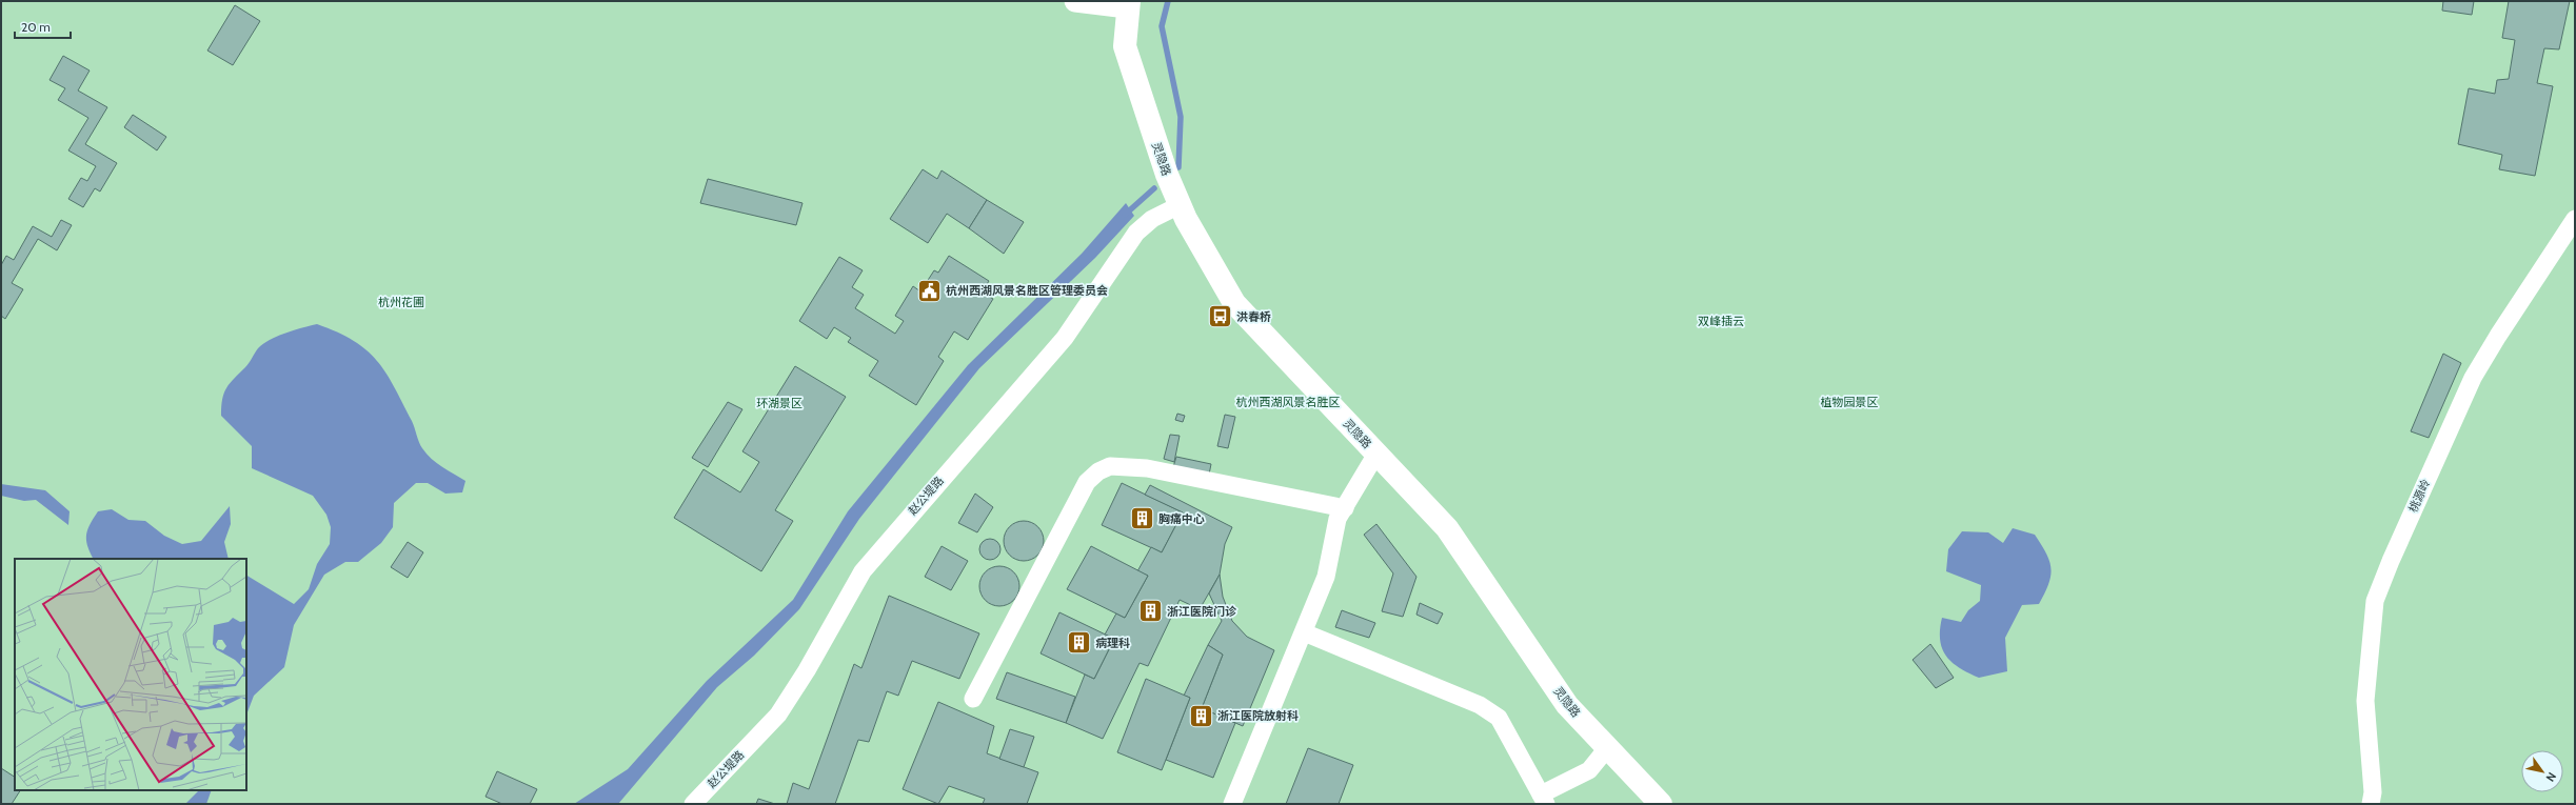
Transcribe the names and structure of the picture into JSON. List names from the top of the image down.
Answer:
{
  "streets": {
    "main road": ["灵隐路"],
    "street": ["赵公堤路", "桃源岭"]
  },
  "crossings": [
    ["灵隐路", "赵公堤路"]
  ],
  "parks": [
    "杭州花圃",
    "双峰插云",
    "杭州西湖风景名胜区",
    "植物园景区",
    "环湖景区"
  ],
  "places": {
    "public building": ["杭州西湖风景名胜区管理委员会"],
    "bus stop": ["洪春桥"],
    "building": [
      "胸痛中心",
      "浙江医院门诊",
      "病理科",
      "浙江医院放射科"
    ]
  },
  "scale_bar": "20 m",
  "north": "bottom right"
}
